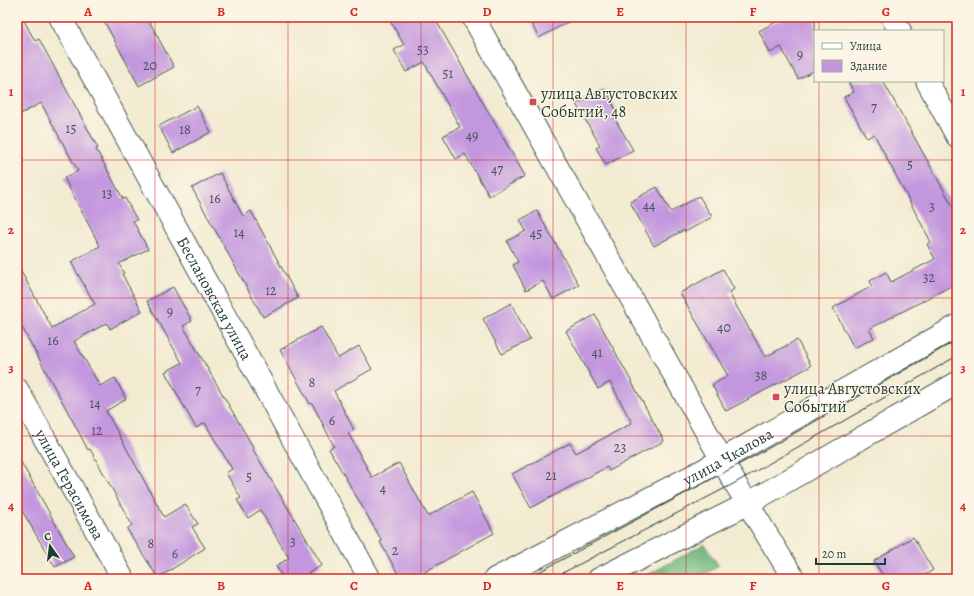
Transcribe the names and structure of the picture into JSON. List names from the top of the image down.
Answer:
{
  "streets": {
    "street": ["Беслановская улица", "улица Чкалова", "улица Герасимова"]
  },
  "places": {
    "transit": ["улица Августовских Событий, 48", "улица Августовских Событий"]
  },
  "house_numbers": [
    "53",
    "9",
    "20",
    "51",
    "7",
    "15",
    "18",
    "49",
    "5",
    "47",
    "13",
    "16",
    "44",
    "3",
    "14",
    "45",
    "32",
    "12",
    "9",
    "40",
    "16",
    "41",
    "38",
    "8",
    "7",
    "14",
    "6",
    "12",
    "23",
    "21",
    "5",
    "4",
    "3",
    "8",
    "2",
    "6"
  ],
  "legend": ["Улица", "Здание"],
  "scale_bar": "20 m",
  "north": "top",
  "grid": {
    "columns": [
      "A",
      "B",
      "C",
      "D",
      "E",
      "F",
      "G"
    ],
    "rows": [
      "1",
      "2",
      "3",
      "4"
    ]
  }
}
